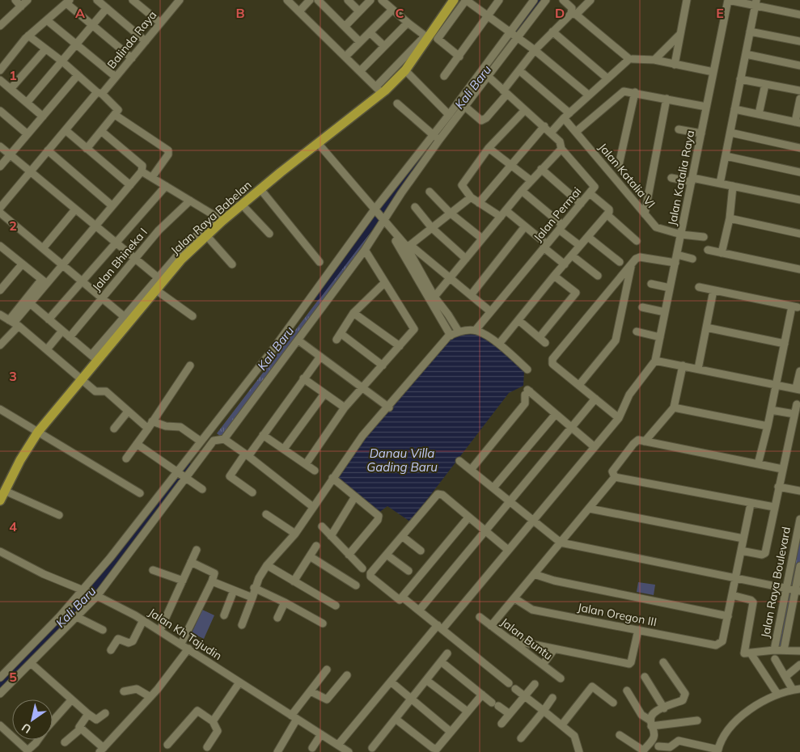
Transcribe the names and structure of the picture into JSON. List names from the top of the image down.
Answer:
{
  "streets": {
    "main road": ["Jalan Raya Babelan"],
    "street": [
      "Balinda Raya",
      "Jalan Katalia VI",
      "Jalan Katalia Raya",
      "Jalan Permai",
      "Jalan Bhineka I",
      "Jalan Raya Boulevard",
      "Jalan Oregon III",
      "Jalan Kh Tajudin",
      "Jalan Buntu"
    ]
  },
  "crossings": [
    ["Jalan Katalia VI", "Jalan Katalia Raya"]
  ],
  "water": ["Kali Baru", "Danau Villa Gading Baru"],
  "north": "bottom left",
  "grid": {
    "columns": [
      "A",
      "B",
      "C",
      "D",
      "E"
    ],
    "rows": [
      "1",
      "2",
      "3",
      "4",
      "5"
    ]
  }
}
